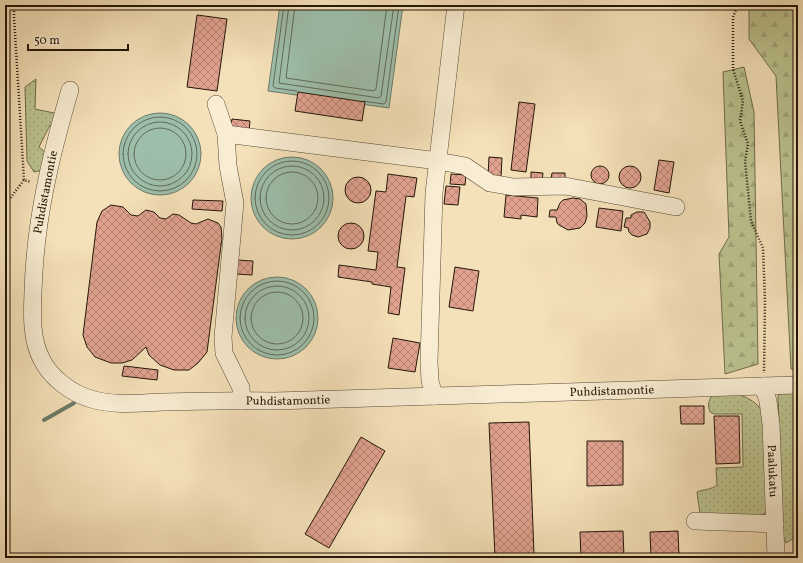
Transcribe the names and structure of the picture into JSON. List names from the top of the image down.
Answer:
{
  "streets": {
    "street": ["Puhdistamontie", "Paalukatu"]
  },
  "crossings": [
    ["Puhdistamontie", "Paalukatu"]
  ],
  "scale_bar": "50 m"
}
